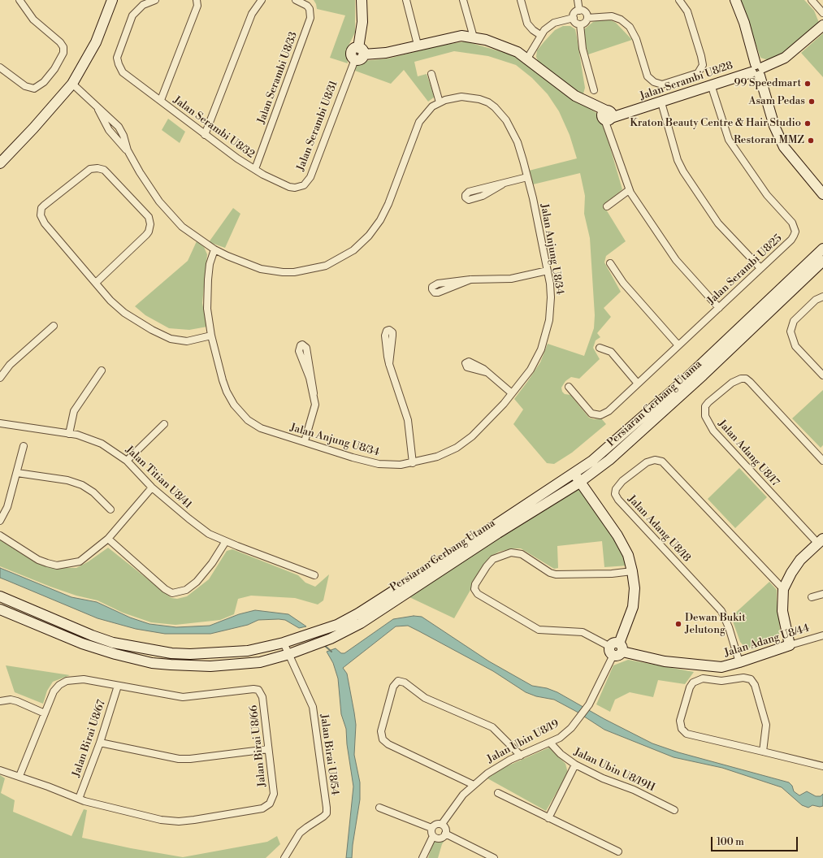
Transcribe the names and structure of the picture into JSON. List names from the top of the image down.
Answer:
{
  "streets": {
    "main road": [
      "Jalan Serambi U8/28",
      "Persiaran Gerbang Utama",
      "Jalan Adang U8/44",
      "Jalan Ubin U8/19"
    ],
    "street": [
      "Jalan Serambi U8/33",
      "Jalan Serambi U8/31",
      "Jalan Serambi U8/32",
      "Jalan Anjung U8/34",
      "Jalan Serambi U8/25",
      "Jalan Adang U8/17",
      "Jalan Titian U8/41",
      "Jalan Adang U8/18",
      "Jalan Birai U8/67",
      "Jalan Birai U8/66",
      "Jalan Birai U8/54",
      "Jalan Ubin U8/19H"
    ]
  },
  "crossings": [
    ["Jalan Serambi U8/33", "Jalan Serambi U8/31"],
    ["Jalan Serambi U8/33", "Jalan Serambi U8/32"],
    ["Jalan Serambi U8/28", "Jalan Serambi U8/25"],
    ["Jalan Serambi U8/31", "Jalan Serambi U8/32"],
    ["Persiaran Gerbang Utama", "Jalan Ubin U8/19"],
    ["Persiaran Gerbang Utama", "Jalan Birai U8/54"],
    ["Jalan Adang U8/18", "Jalan Adang U8/44"],
    ["Jalan Adang U8/44", "Jalan Ubin U8/19"],
    ["Jalan Birai U8/67", "Jalan Birai U8/66"],
    ["Jalan Ubin U8/19", "Jalan Ubin U8/19H"]
  ],
  "places": [
    "99 Speedmart",
    "Asam Pedas",
    "Kraton Beauty Centre & Hair Studio",
    "Restoran MMZ",
    "Dewan Bukit Jelutong"
  ],
  "scale_bar": "100 m"
}
